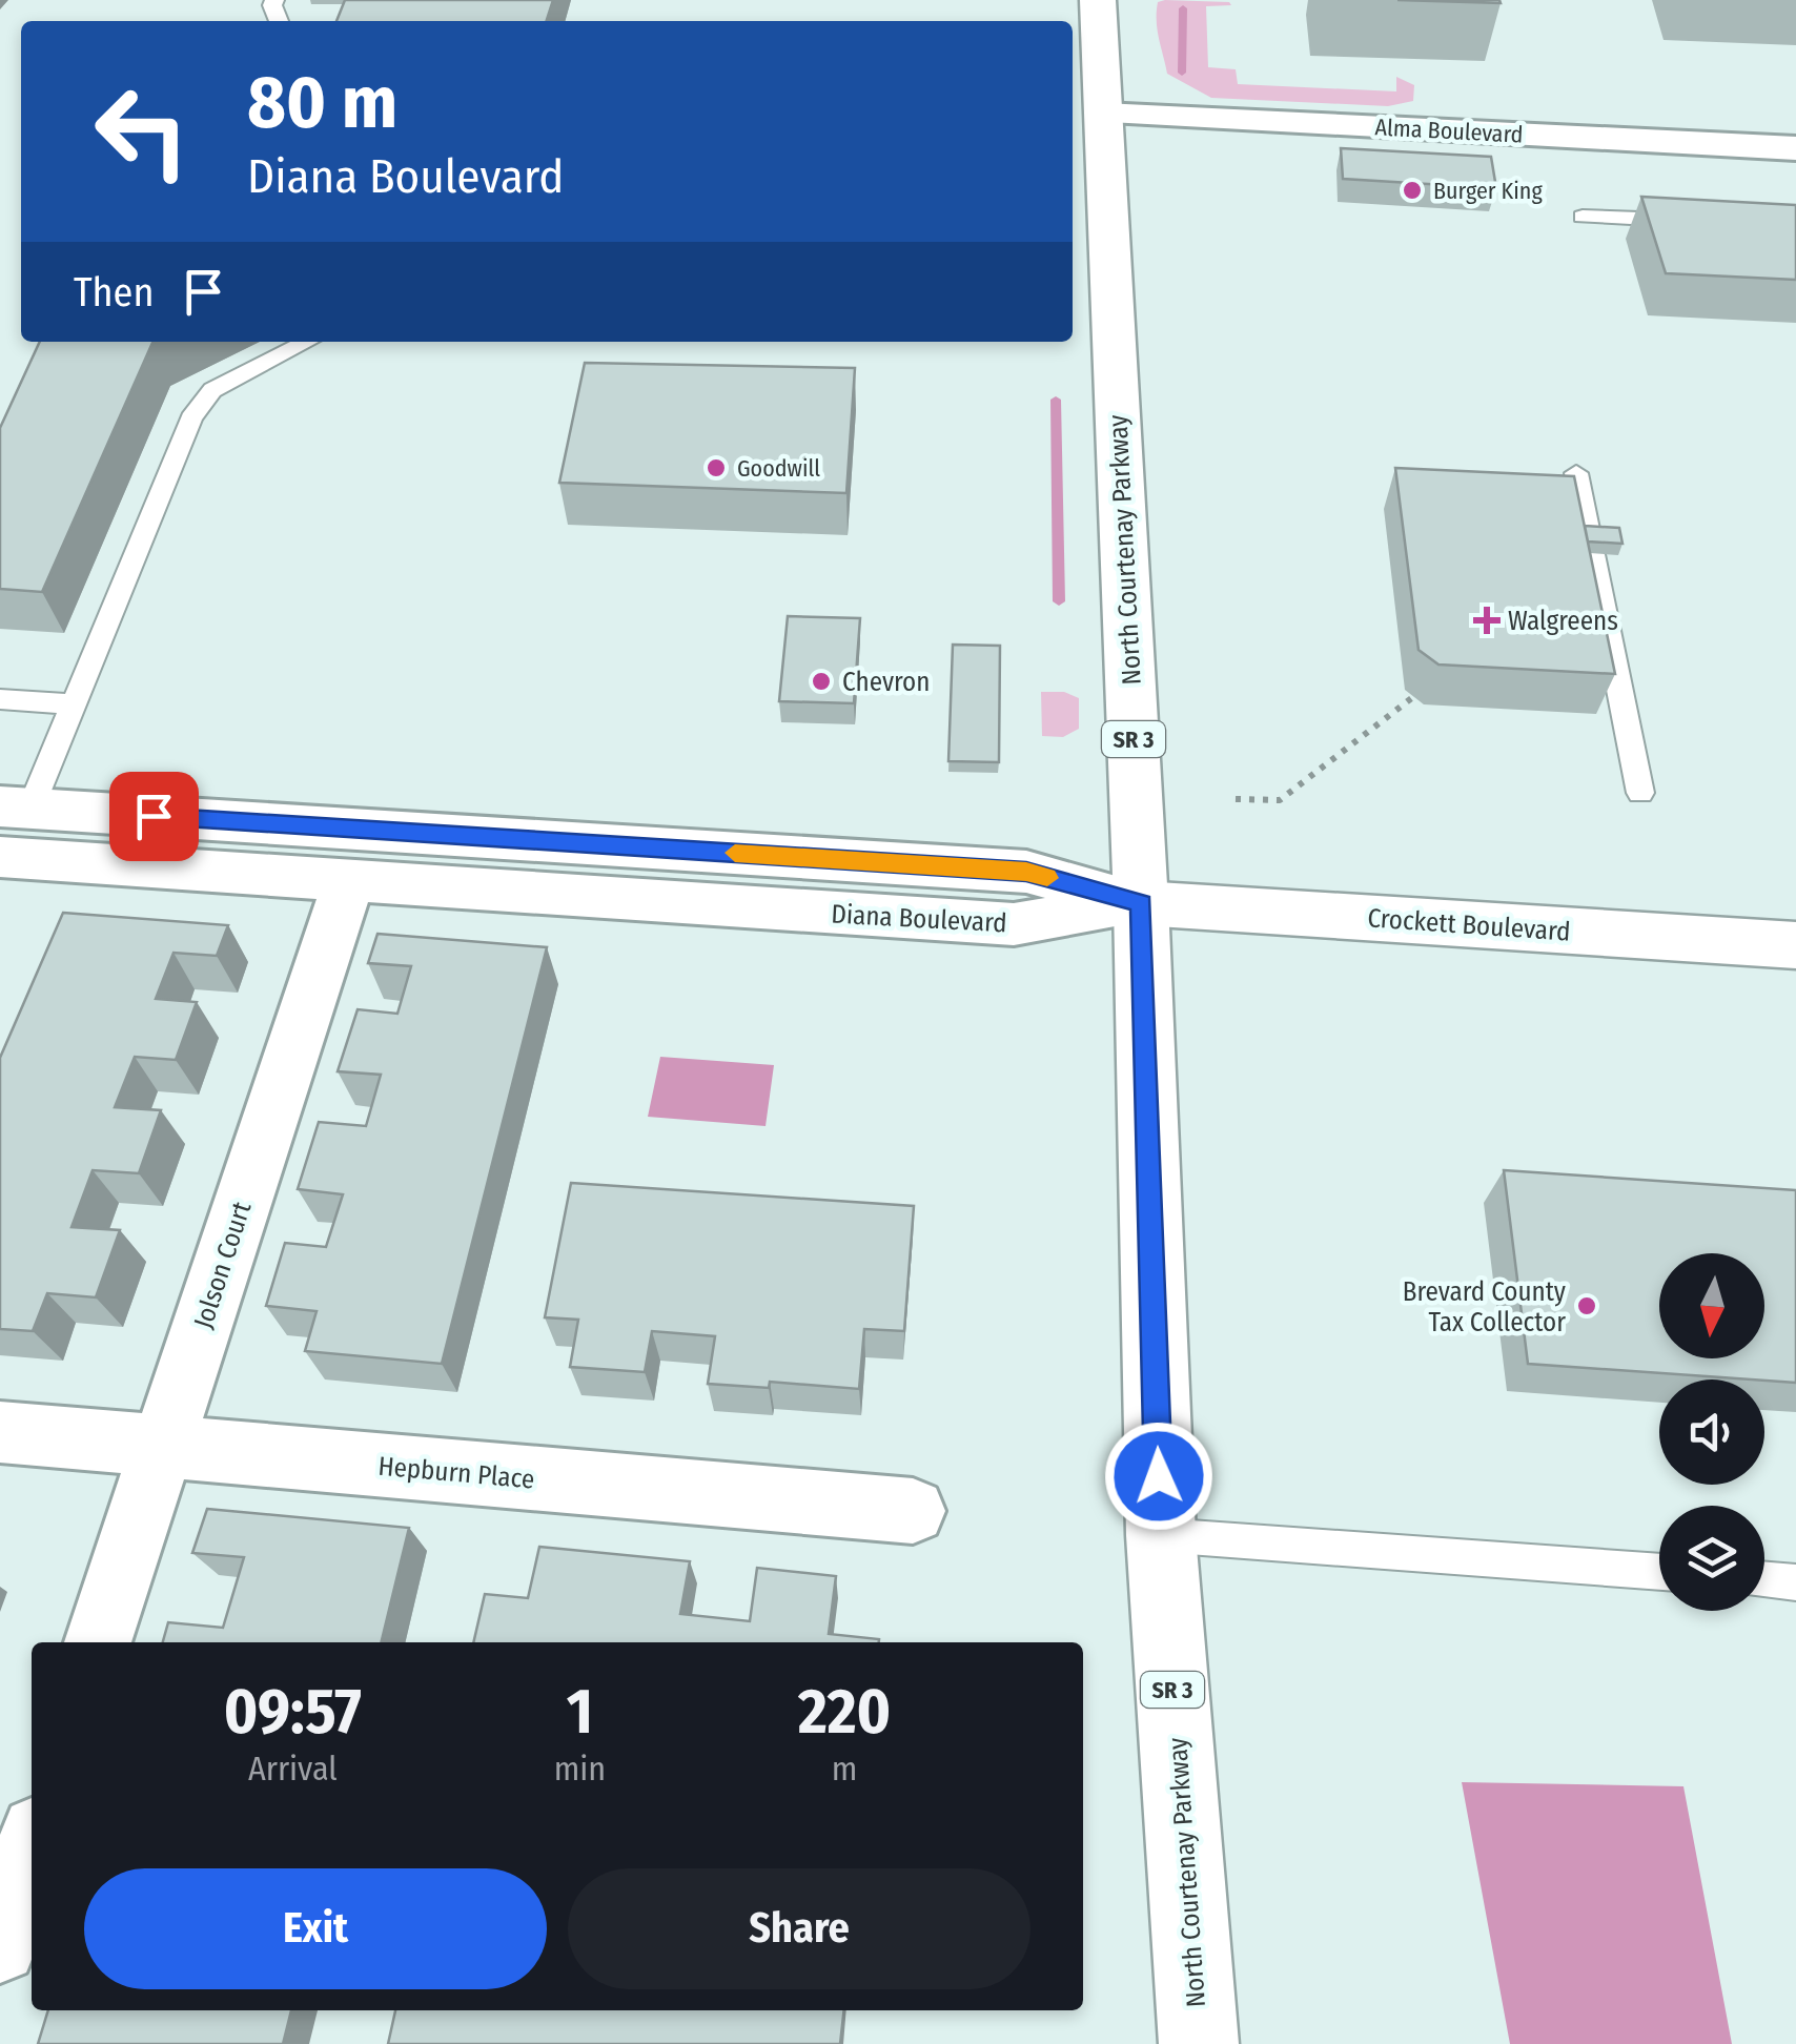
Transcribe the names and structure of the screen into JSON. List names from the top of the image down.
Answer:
{
  "streets": {
    "main road": ["North Courtenay Parkway", "SR 3", "Crockett Boulevard"],
    "street": [
      "Alma Boulevard",
      "Diana Boulevard",
      "Jolson Court",
      "Hepburn Place"
    ]
  },
  "crossings": [
    ["Alma Boulevard", "North Courtenay Parkway"],
    ["North Courtenay Parkway", "Diana Boulevard"],
    ["North Courtenay Parkway", "Crockett Boulevard"],
    ["Diana Boulevard", "Crockett Boulevard"],
    ["Diana Boulevard", "Jolson Court"],
    ["Jolson Court", "Hepburn Place"]
  ],
  "places": {
    "other": [
      "Burger King",
      "Goodwill",
      "Chevron",
      "Brevard County Tax Collector"
    ],
    "health": ["Walgreens"]
  },
  "north": "bottom",
  "page": {
    "turn": ["80 m", "Diana Boulevard"],
    "then": "Then",
    "eta": [
      "09:57",
      "Arrival",
      "1",
      "min",
      "220",
      "m"
    ],
    "buttons": ["Exit", "Share"]
  }
}
